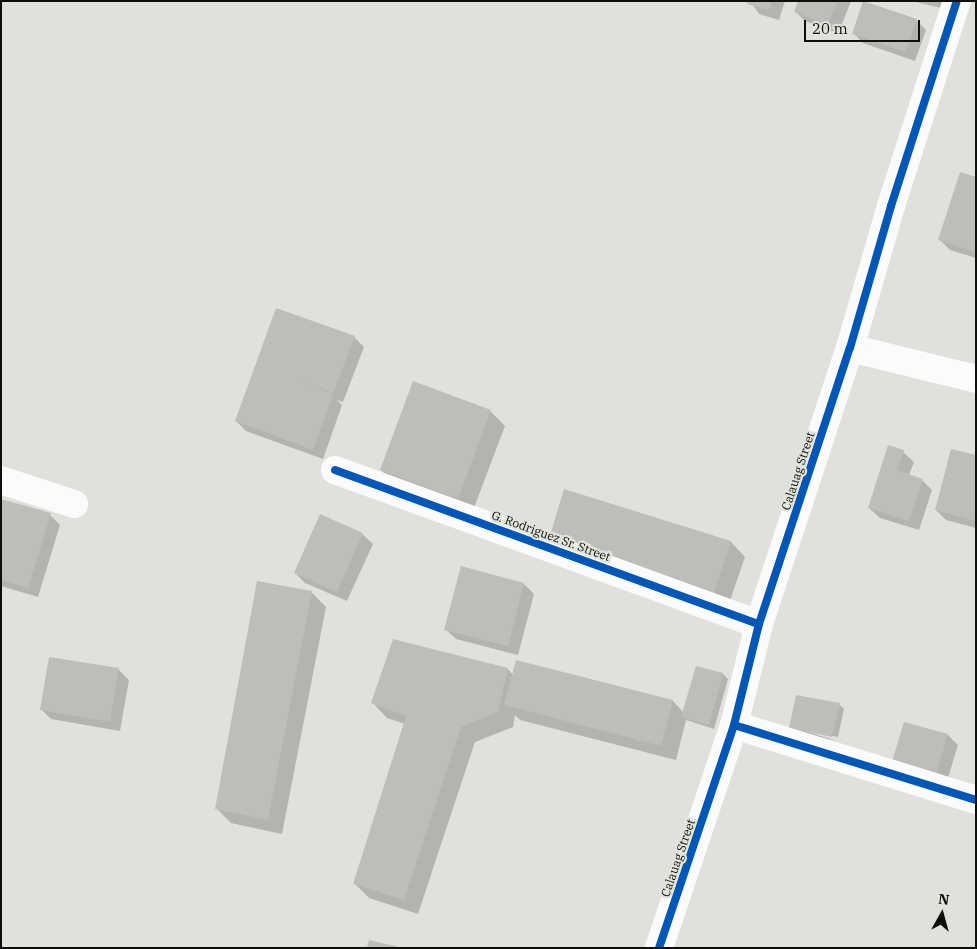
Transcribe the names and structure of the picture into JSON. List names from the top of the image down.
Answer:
{
  "streets": {
    "street": ["Calauag Street", "G. Rodriguez Sr. Street"]
  },
  "crossings": [
    ["Calauag Street", "G. Rodriguez Sr. Street"]
  ],
  "scale_bar": "20 m",
  "north": "top"
}
